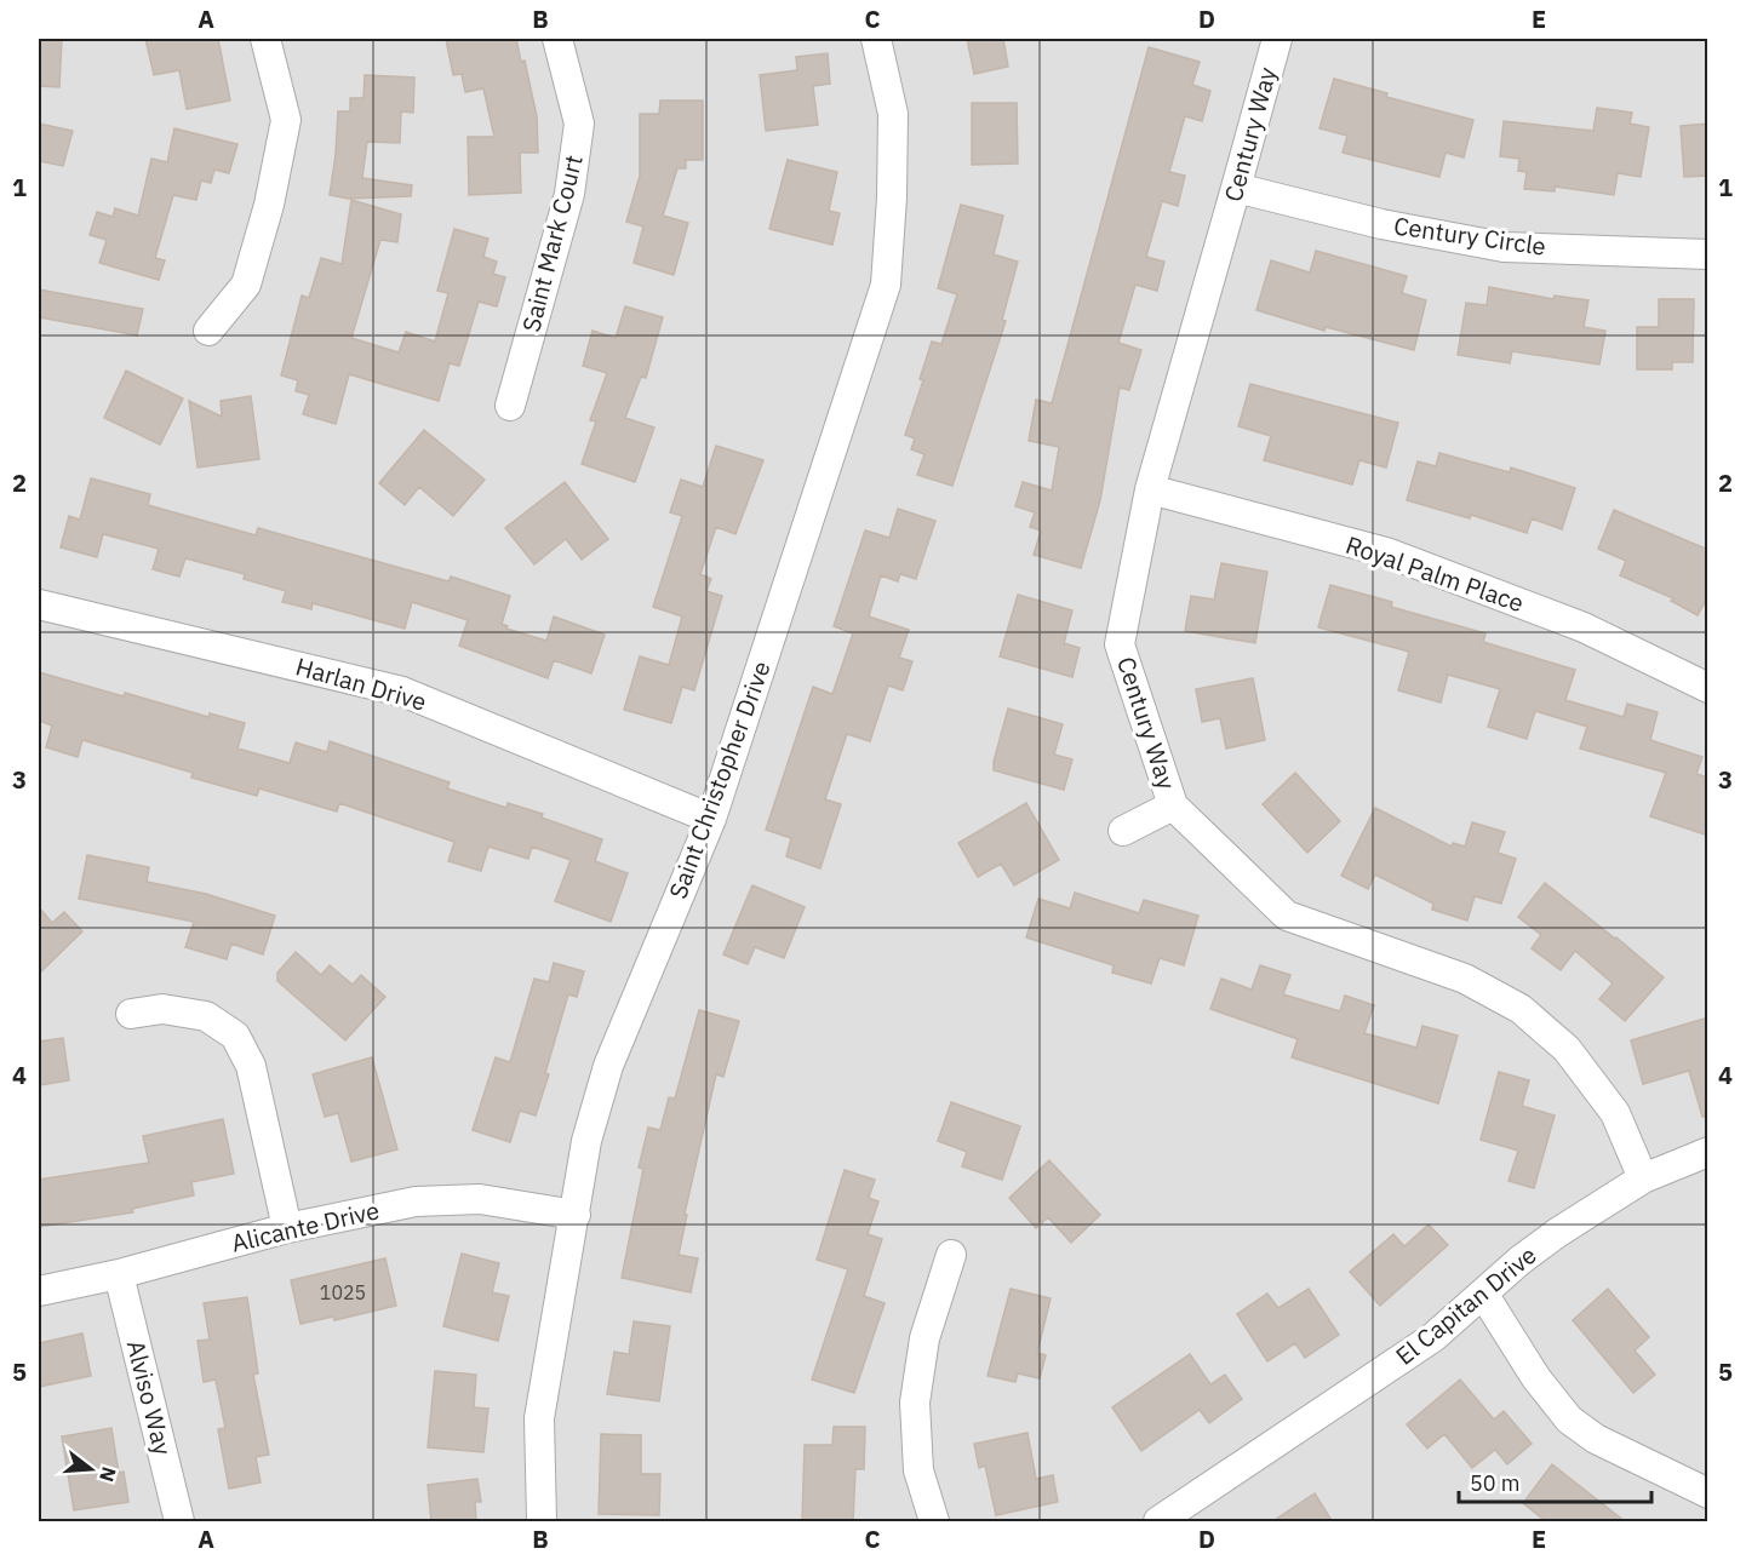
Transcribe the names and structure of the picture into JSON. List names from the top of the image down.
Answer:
{
  "streets": {
    "street": [
      "Century Way",
      "Century Circle",
      "Saint Mark Court",
      "Royal Palm Place",
      "Harlan Drive",
      "Saint Christopher Drive",
      "Alicante Drive",
      "El Capitan Drive",
      "Alviso Way"
    ]
  },
  "crossings": [
    ["Century Way", "Century Circle"],
    ["Century Way", "Royal Palm Place"],
    ["Century Way", "El Capitan Drive"],
    ["Harlan Drive", "Saint Christopher Drive"],
    ["Saint Christopher Drive", "Alicante Drive"],
    ["Alicante Drive", "Alviso Way"]
  ],
  "house_numbers": ["1025"],
  "scale_bar": "50 m",
  "north": "right",
  "grid": {
    "columns": [
      "A",
      "B",
      "C",
      "D",
      "E"
    ],
    "rows": [
      "1",
      "2",
      "3",
      "4",
      "5"
    ]
  }
}
